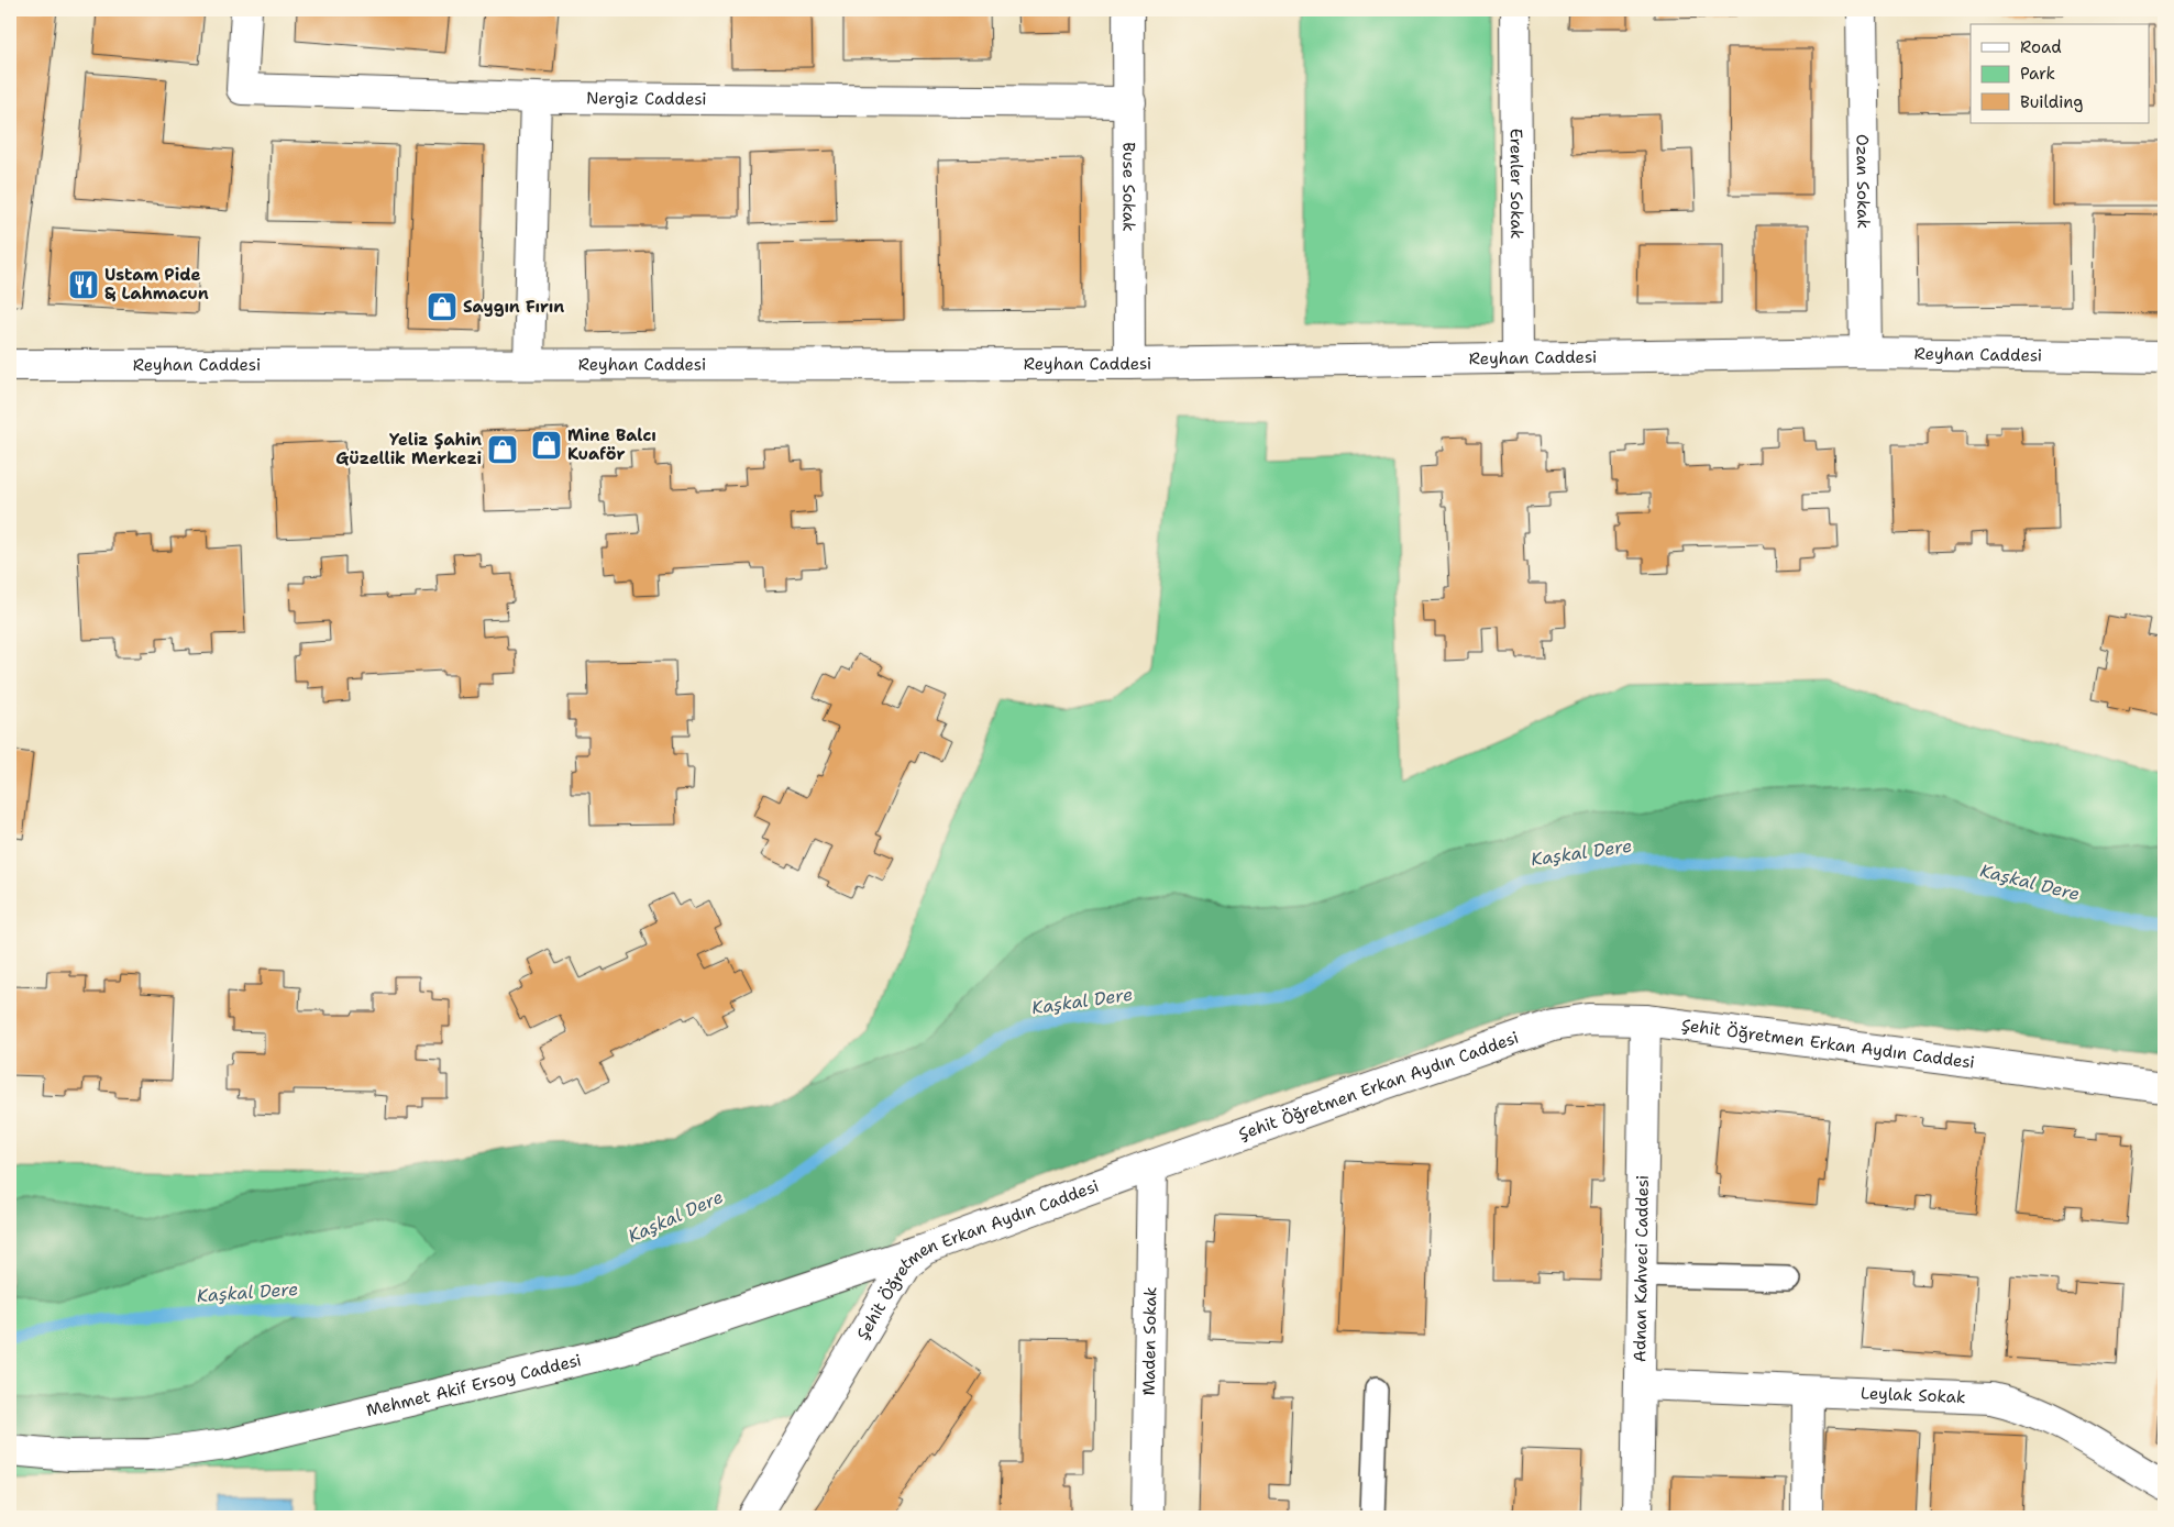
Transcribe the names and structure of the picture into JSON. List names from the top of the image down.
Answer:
{
  "streets": {
    "street": [
      "Nergiz Caddesi",
      "Ozan Sokak",
      "Erenler Sokak",
      "Buse Sokak",
      "Reyhan Caddesi",
      "Şehit Öğretmen Erkan Aydın Caddesi",
      "Adnan Kahveci Caddesi",
      "Maden Sokak",
      "Mehmet Akif Ersoy Caddesi",
      "Leylak Sokak"
    ]
  },
  "crossings": [
    ["Nergiz Caddesi", "Buse Sokak"],
    ["Ozan Sokak", "Reyhan Caddesi"],
    ["Erenler Sokak", "Reyhan Caddesi"],
    ["Buse Sokak", "Reyhan Caddesi"],
    ["Şehit Öğretmen Erkan Aydın Caddesi", "Adnan Kahveci Caddesi"],
    ["Şehit Öğretmen Erkan Aydın Caddesi", "Maden Sokak"],
    ["Şehit Öğretmen Erkan Aydın Caddesi", "Mehmet Akif Ersoy Caddesi"],
    ["Adnan Kahveci Caddesi", "Leylak Sokak"]
  ],
  "water": ["Kaşkal Dere"],
  "places": {
    "restaurant": ["Ustam Pide & Lahmacun"],
    "shop": ["Saygın Fırın", "Mine Balcı Kuaför", "Yeliz Şahin Güzellik Merkezi"]
  },
  "legend": ["Road", "Park", "Building"]
}
